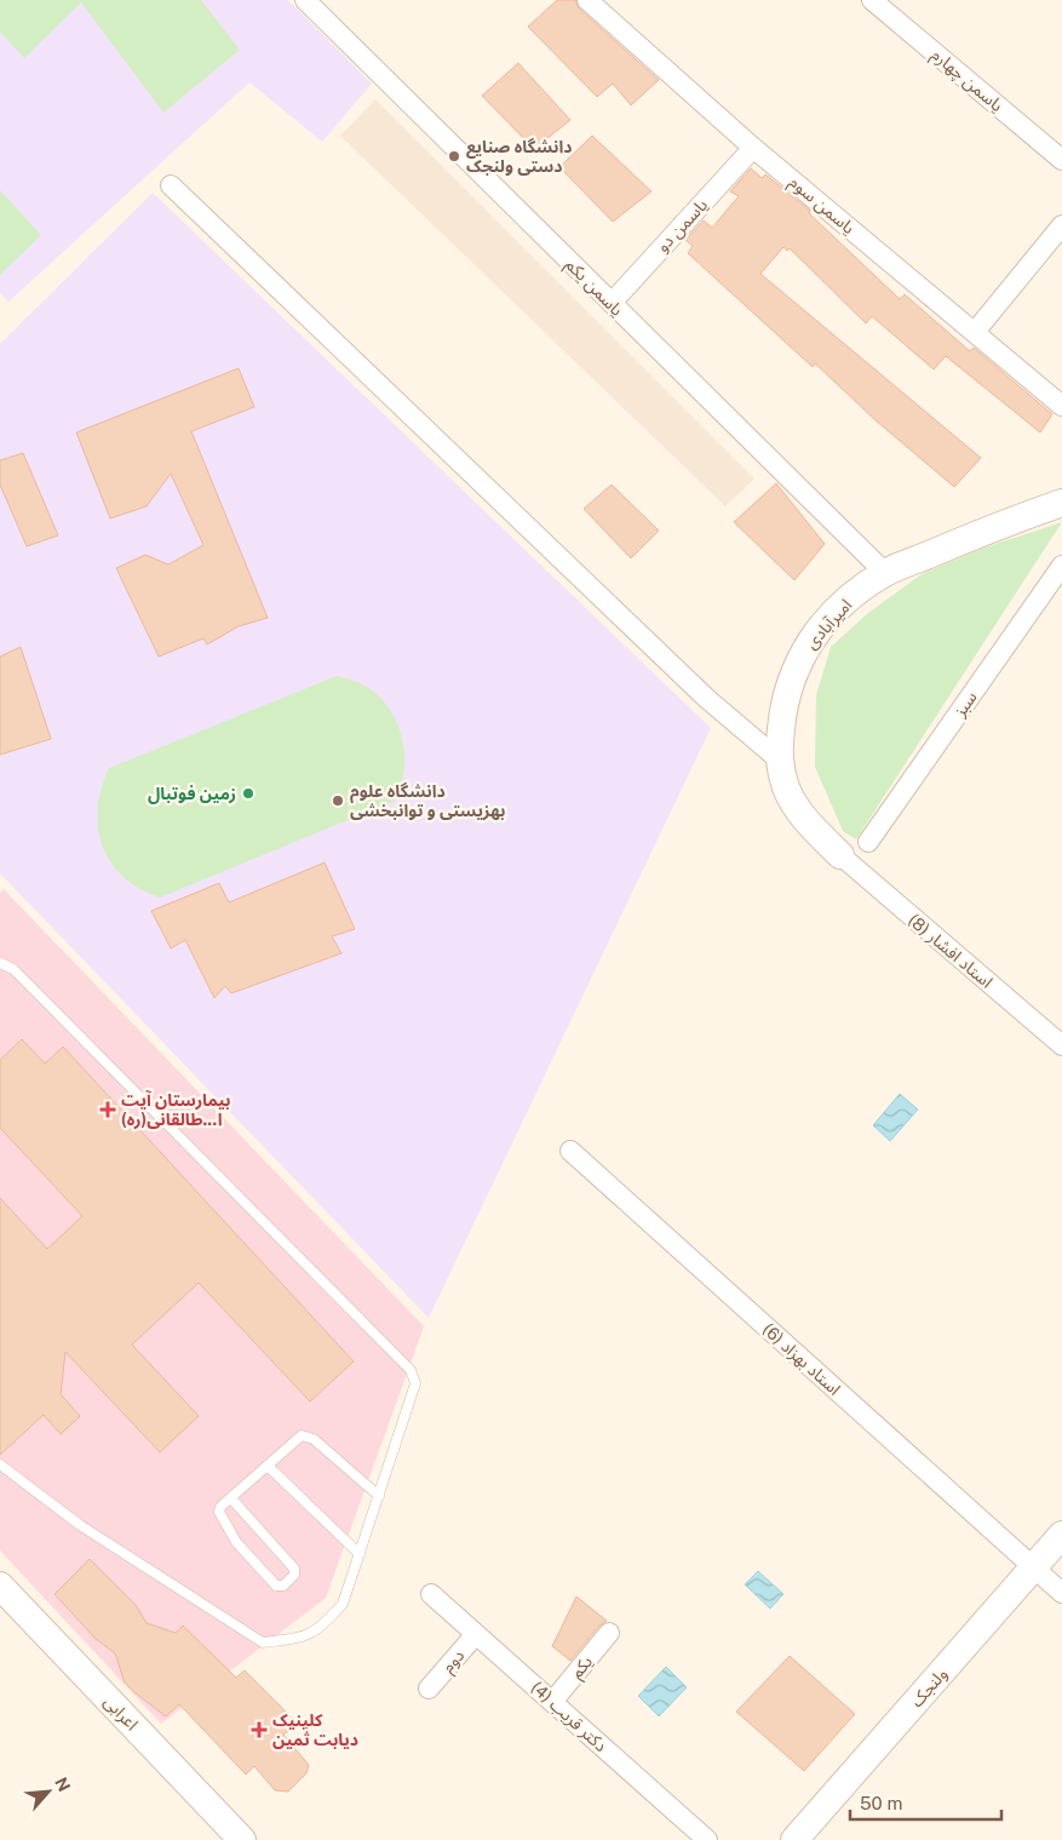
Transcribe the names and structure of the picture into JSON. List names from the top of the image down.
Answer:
{
  "streets": {
    "street": [
      "یاسمن چهارم",
      "یاسمن سوم",
      "یاسمن دو",
      "یاسمن یکم",
      "امیرآبادی",
      "سبز",
      "استاد افشار (8)",
      "استاد بهزاد (6)",
      "دوم",
      "یکم",
      "ولنجک",
      "اعرابی",
      "دکتر قریب (4)"
    ]
  },
  "crossings": [
    ["یاسمن سوم", "یاسمن دو"],
    ["یاسمن دو", "یاسمن یکم"],
    ["یاسمن یکم", "امیرآبادی"],
    ["امیرآبادی", "استاد افشار (8)"],
    ["استاد بهزاد (6)", "ولنجک"],
    ["دوم", "دکتر قریب (4)"],
    ["یکم", "دکتر قریب (4)"]
  ],
  "places": {
    "other": ["دانشگاه صنایع دستى ولنجک", "زمین فوتبال", "دانشگاه علوم بهزیستی و توانبخشی"],
    "health": ["بیمارستان آیت ا...طالقانی(ره)", "کلینیک دیابت ثمین"]
  },
  "scale_bar": "50 m",
  "north": "top right"
}
